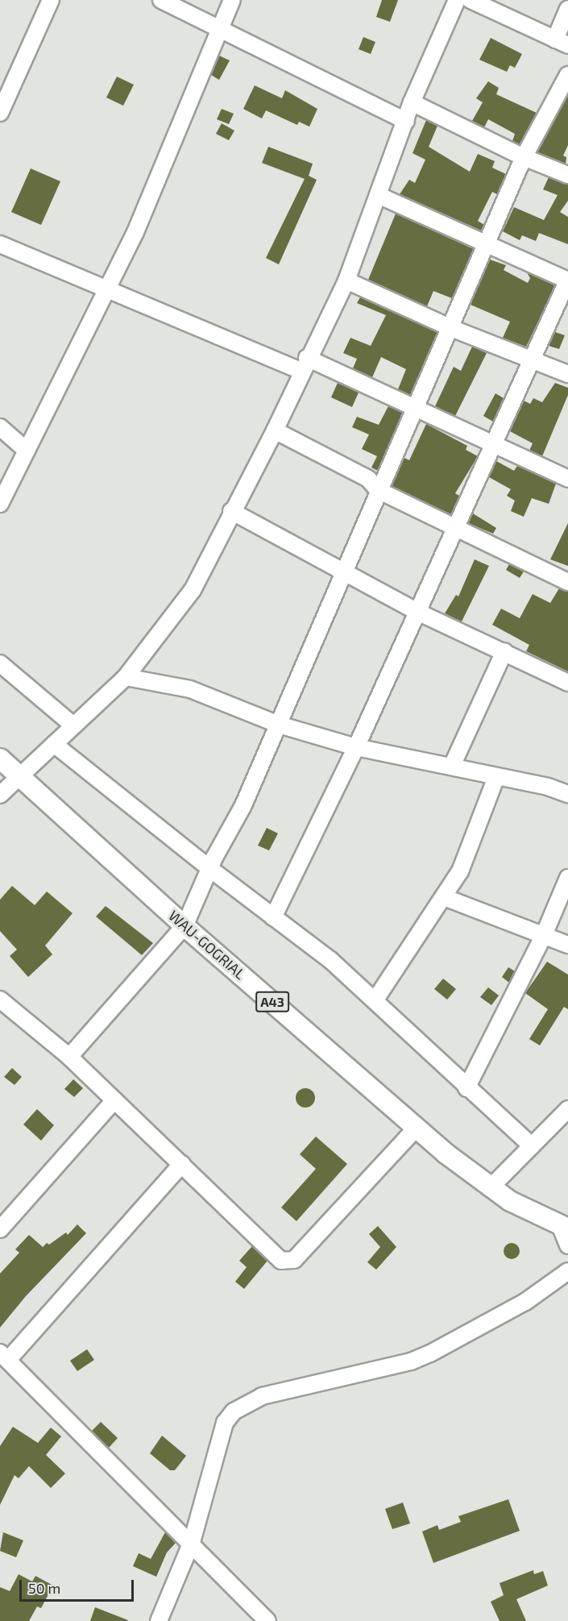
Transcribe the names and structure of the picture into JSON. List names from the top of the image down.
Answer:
{
  "streets": {
    "main road": ["WAU-GOGRIAL", "A43"]
  },
  "scale_bar": "50 m"
}
